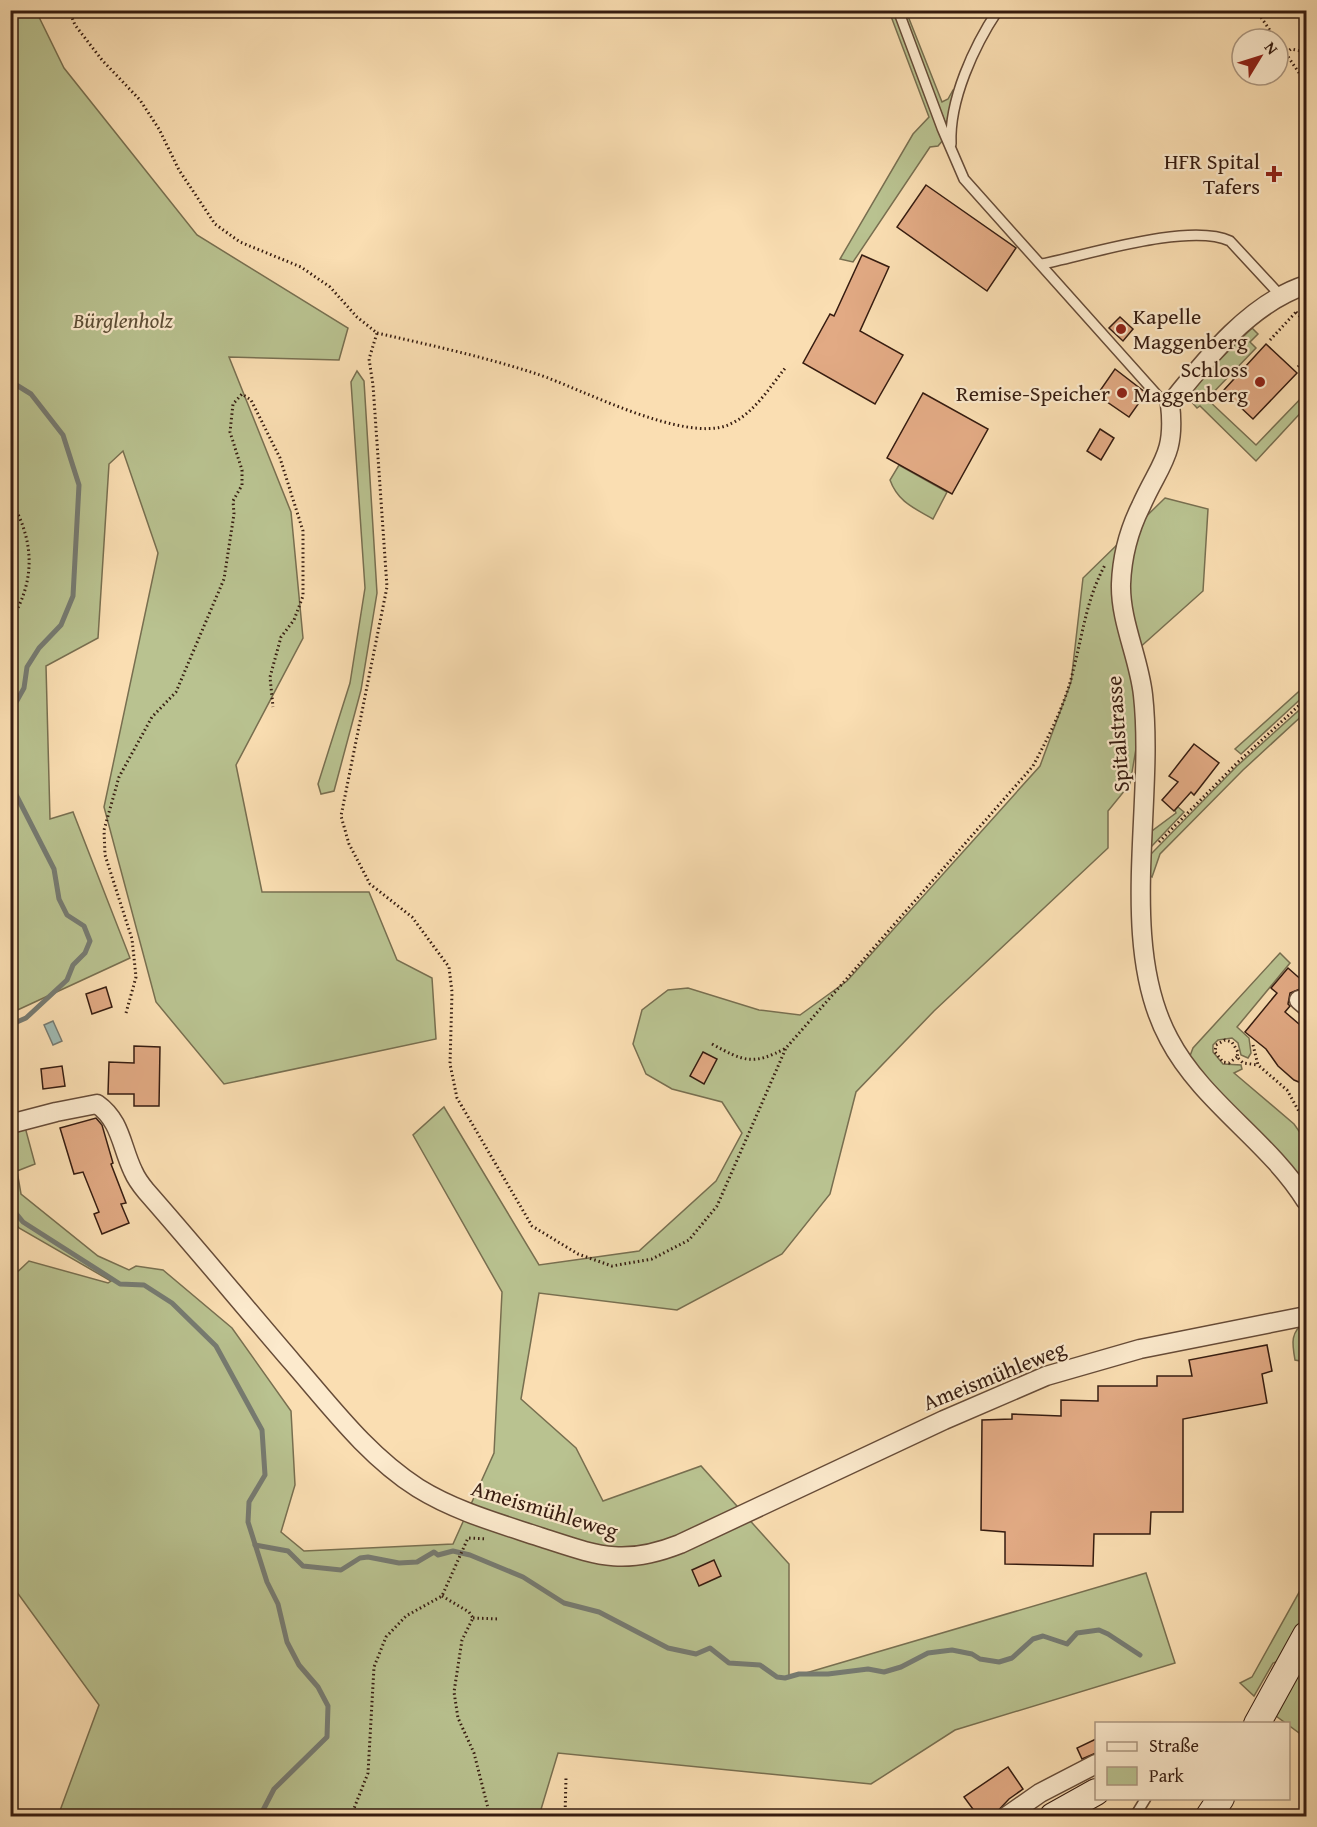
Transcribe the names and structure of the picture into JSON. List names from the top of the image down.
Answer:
{
  "streets": {
    "street": ["Spitalstrasse", "Ameismühleweg"]
  },
  "parks": ["Bürglenholz"],
  "places": {
    "health": ["HFR Spital Tafers"],
    "other": ["Kapelle Maggenberg", "Schloss Maggenberg", "Remise-Speicher"]
  },
  "legend": ["Straße", "Park"],
  "north": "top right"
}
